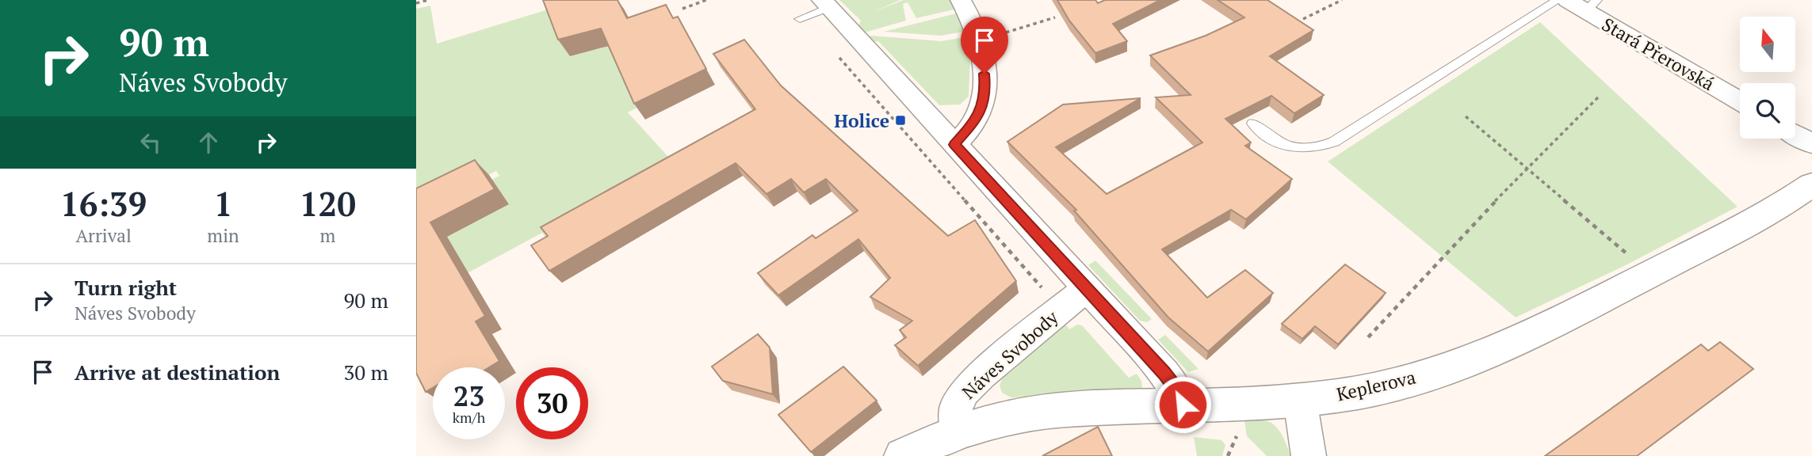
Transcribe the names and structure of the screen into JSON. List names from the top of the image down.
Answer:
{
  "streets": {
    "main road": ["Keplerova"],
    "street": ["Stará Přerovská", "Náves Svobody"]
  },
  "crossings": [
    ["Náves Svobody", "Keplerova"]
  ],
  "places": {
    "transit": ["Holice"]
  },
  "north": "top",
  "page": {
    "turn": ["90 m", "Náves Svobody"],
    "eta": [
      "16:39",
      "Arrival",
      "1",
      "min",
      "120",
      "m"
    ],
    "list": [
      {
        "name": "Turn right",
        "note": "Náves Svobody",
        "value": "90 m"
      },
      {
        "name": "Arrive at destination",
        "value": "30 m"
      }
    ],
    "speed": "23 km/h",
    "limit": "30"
  }
}
